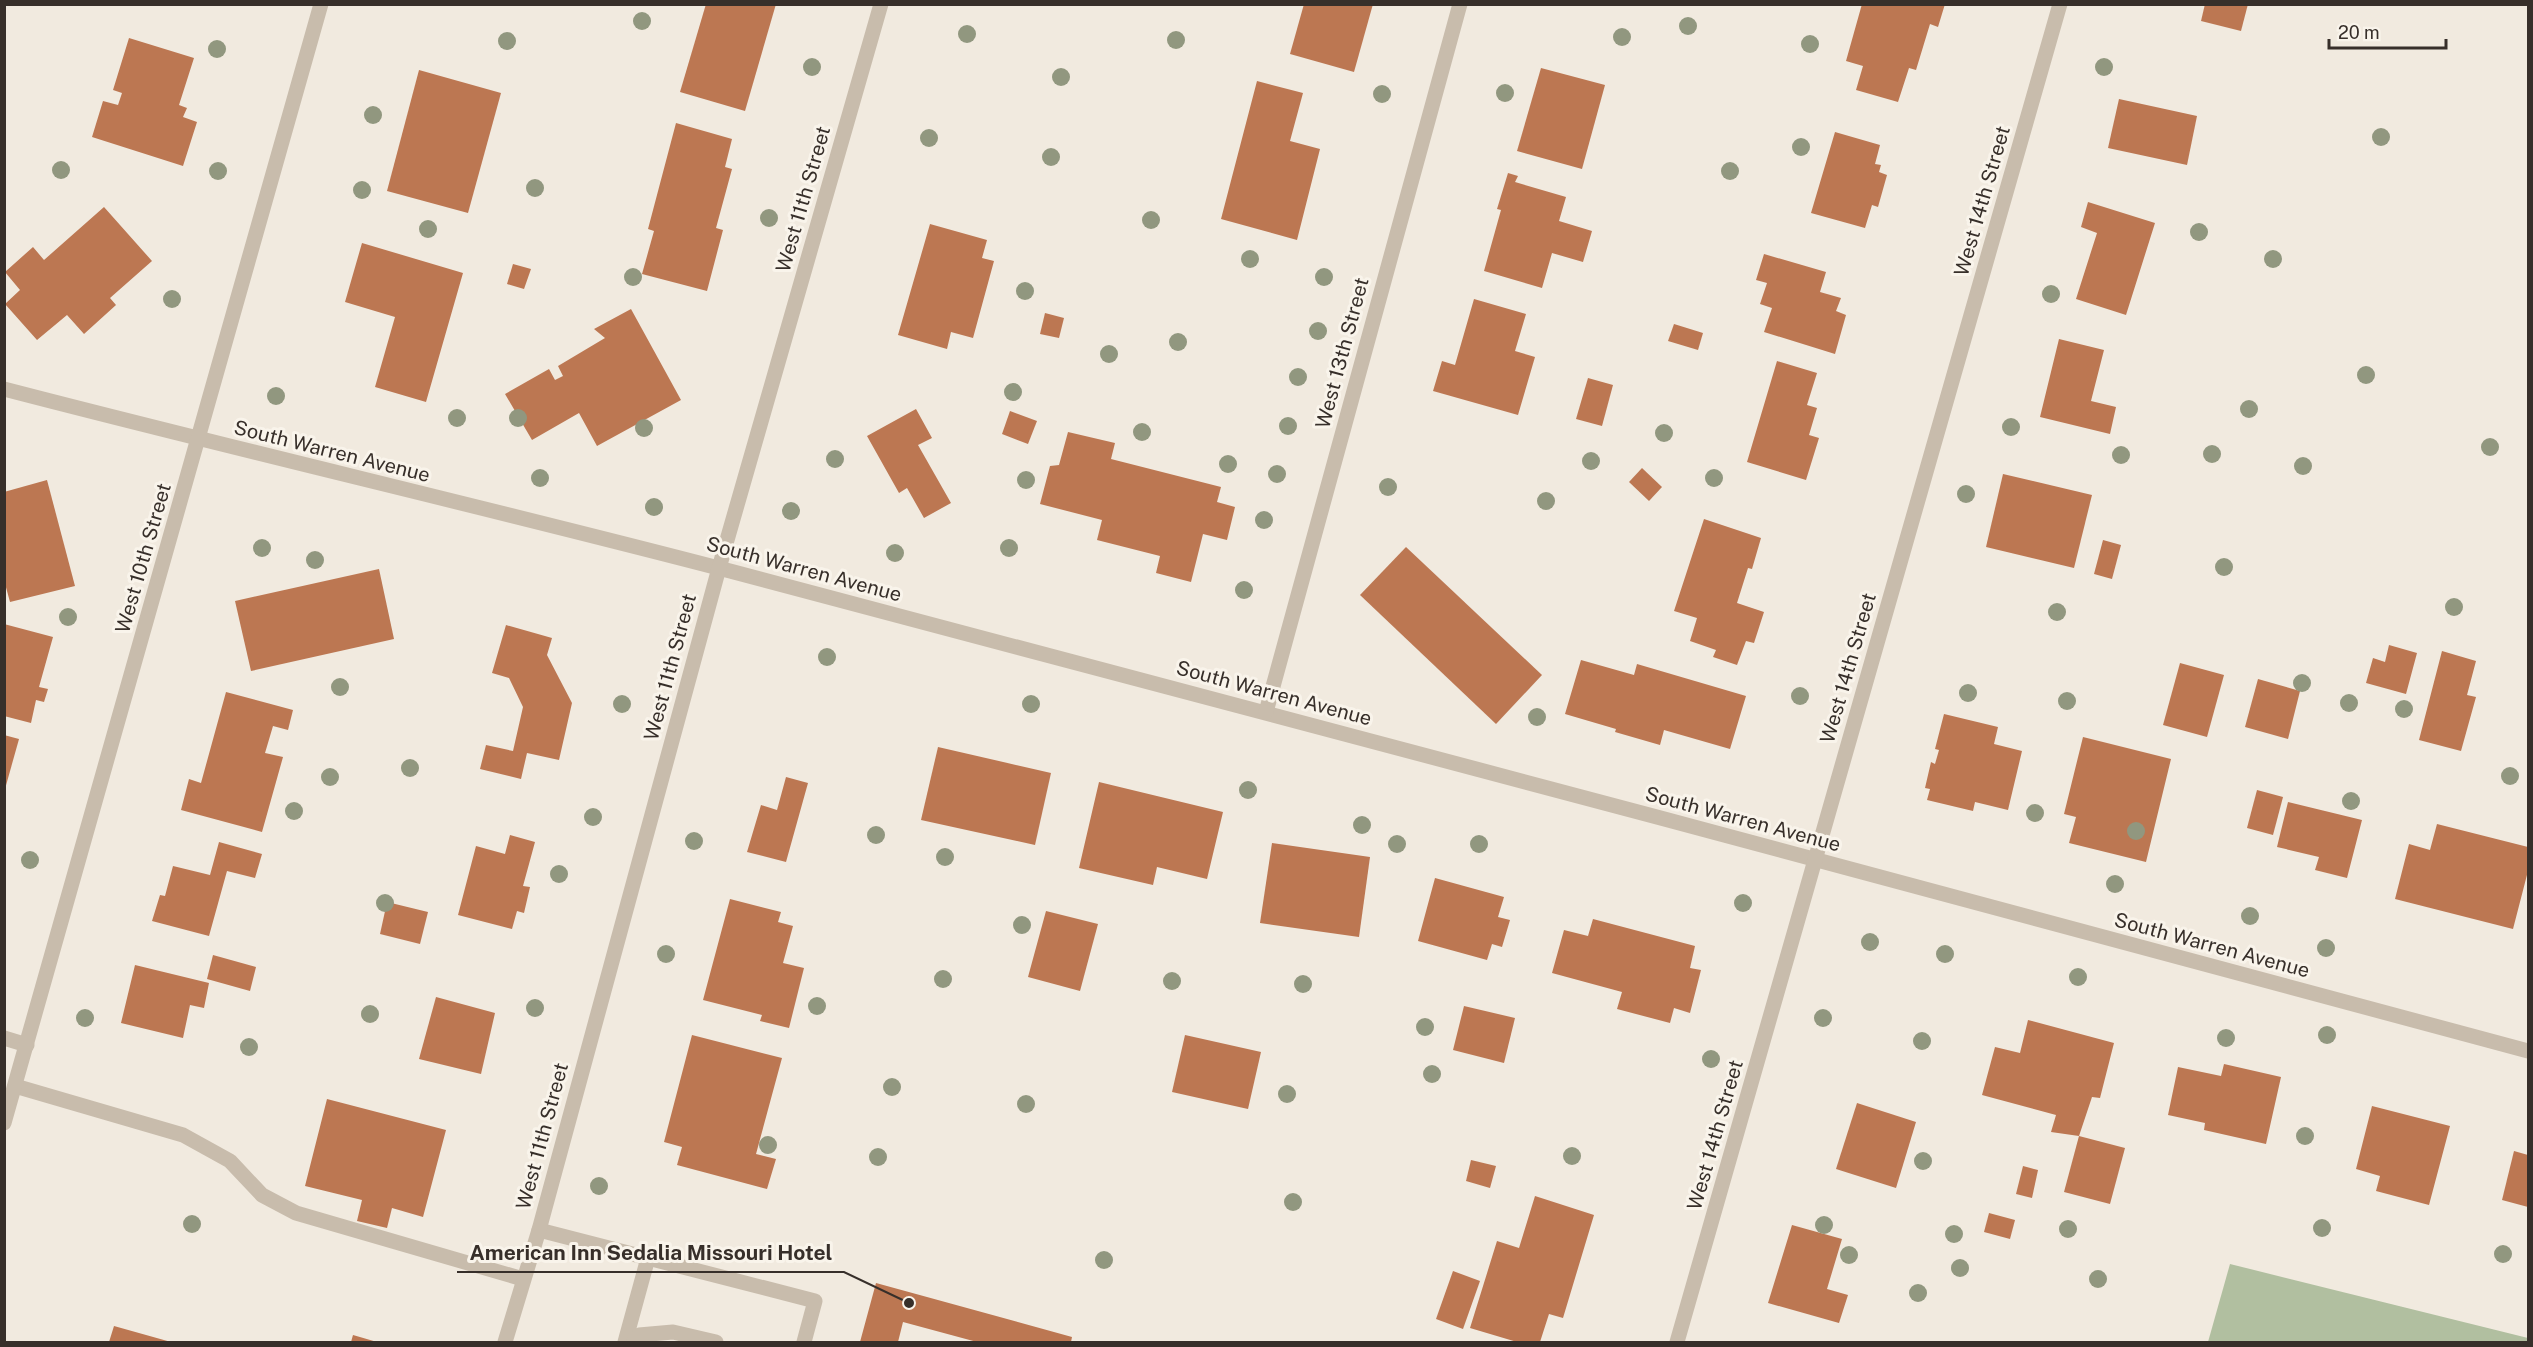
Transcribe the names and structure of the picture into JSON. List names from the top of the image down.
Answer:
{
  "streets": {
    "street": [
      "West 11th Street",
      "West 14th Street",
      "West 13th Street",
      "South Warren Avenue",
      "West 10th Street"
    ]
  },
  "crossings": [
    ["West 11th Street", "South Warren Avenue"],
    ["West 14th Street", "South Warren Avenue"],
    ["West 13th Street", "South Warren Avenue"],
    ["South Warren Avenue", "West 10th Street"]
  ],
  "places": ["American Inn Sedalia Missouri Hotel"],
  "scale_bar": "20 m"
}
